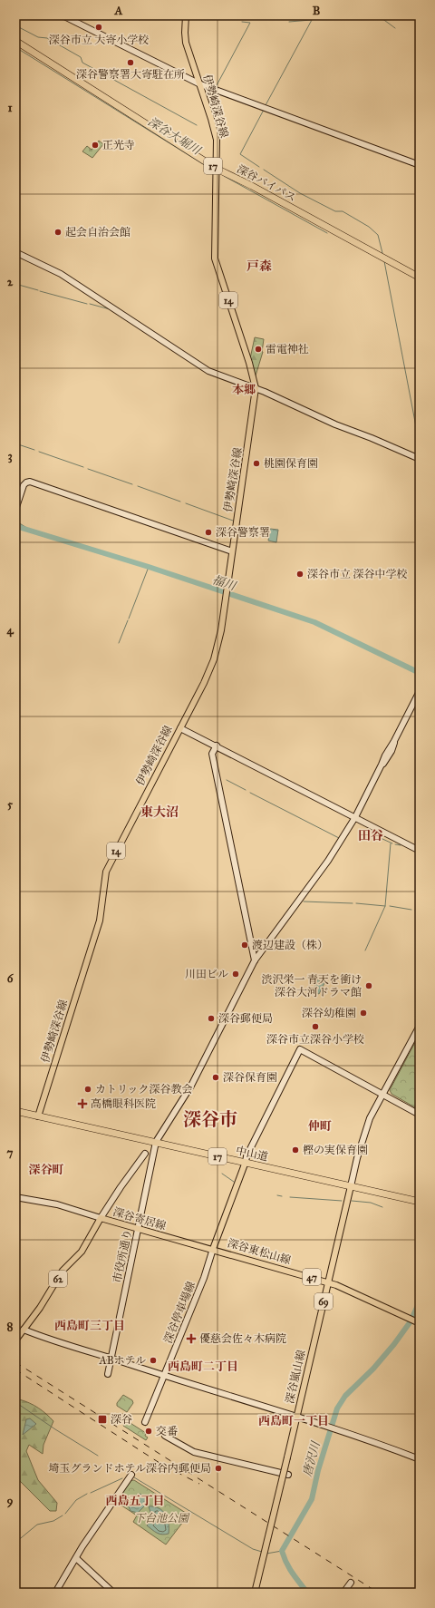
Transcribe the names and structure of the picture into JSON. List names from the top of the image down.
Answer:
{
  "streets": {
    "highway": ["17", "深谷バイパス", "中山道"],
    "main road": [
      "伊勢崎深谷線",
      "14",
      "深谷寄居線",
      "深谷東松山線",
      "47",
      "62",
      "69",
      "深谷嵐山線"
    ],
    "street": ["市役所通り", "深谷停車場線"]
  },
  "crossings": [
    ["伊勢崎深谷線", "深谷バイパス"],
    ["伊勢崎深谷線", "中山道"],
    ["中山道", "深谷東松山線"],
    ["中山道", "市役所通り"],
    ["中山道", "深谷嵐山線"],
    ["深谷寄居線", "深谷東松山線"],
    ["深谷寄居線", "市役所通り"],
    ["深谷寄居線", "深谷停車場線"],
    ["深谷東松山線", "深谷停車場線"],
    ["深谷東松山線", "深谷嵐山線"]
  ],
  "districts": [
    "戸森",
    "本郷",
    "東大沼",
    "田谷",
    "深谷市",
    "仲町",
    "深谷町",
    "西島町三丁目",
    "西島町二丁目",
    "西島町一丁目",
    "西島五丁目"
  ],
  "water": ["深谷大堀川", "福川", "唐沢川"],
  "parks": ["下台池公園"],
  "places": {
    "other": [
      "深谷市立 大寄小学校",
      "深谷警察署大寄駐在所",
      "正光寺",
      "起会自治会館",
      "雷電神社",
      "桃園保育園",
      "深谷警察署",
      "深谷市立 深谷中学校",
      "渡辺建設（株）",
      "川田ビル",
      "渋沢栄一 青天を衝け 深谷大河ドラマ館",
      "深谷幼稚園",
      "深谷郵便局",
      "深谷市立深谷小学校",
      "深谷保育園",
      "カトリック深谷教会",
      "樫の実保育園",
      "ABホテル",
      "交番",
      "埼玉グランドホテル深谷内郵便局"
    ],
    "health": ["高橋眼科医院", "優慈会佐々木病院"],
    "transit": ["深谷"]
  },
  "grid": {
    "columns": ["A", "B"],
    "rows": [
      "1",
      "2",
      "3",
      "4",
      "5",
      "6",
      "7",
      "8",
      "9"
    ]
  }
}
